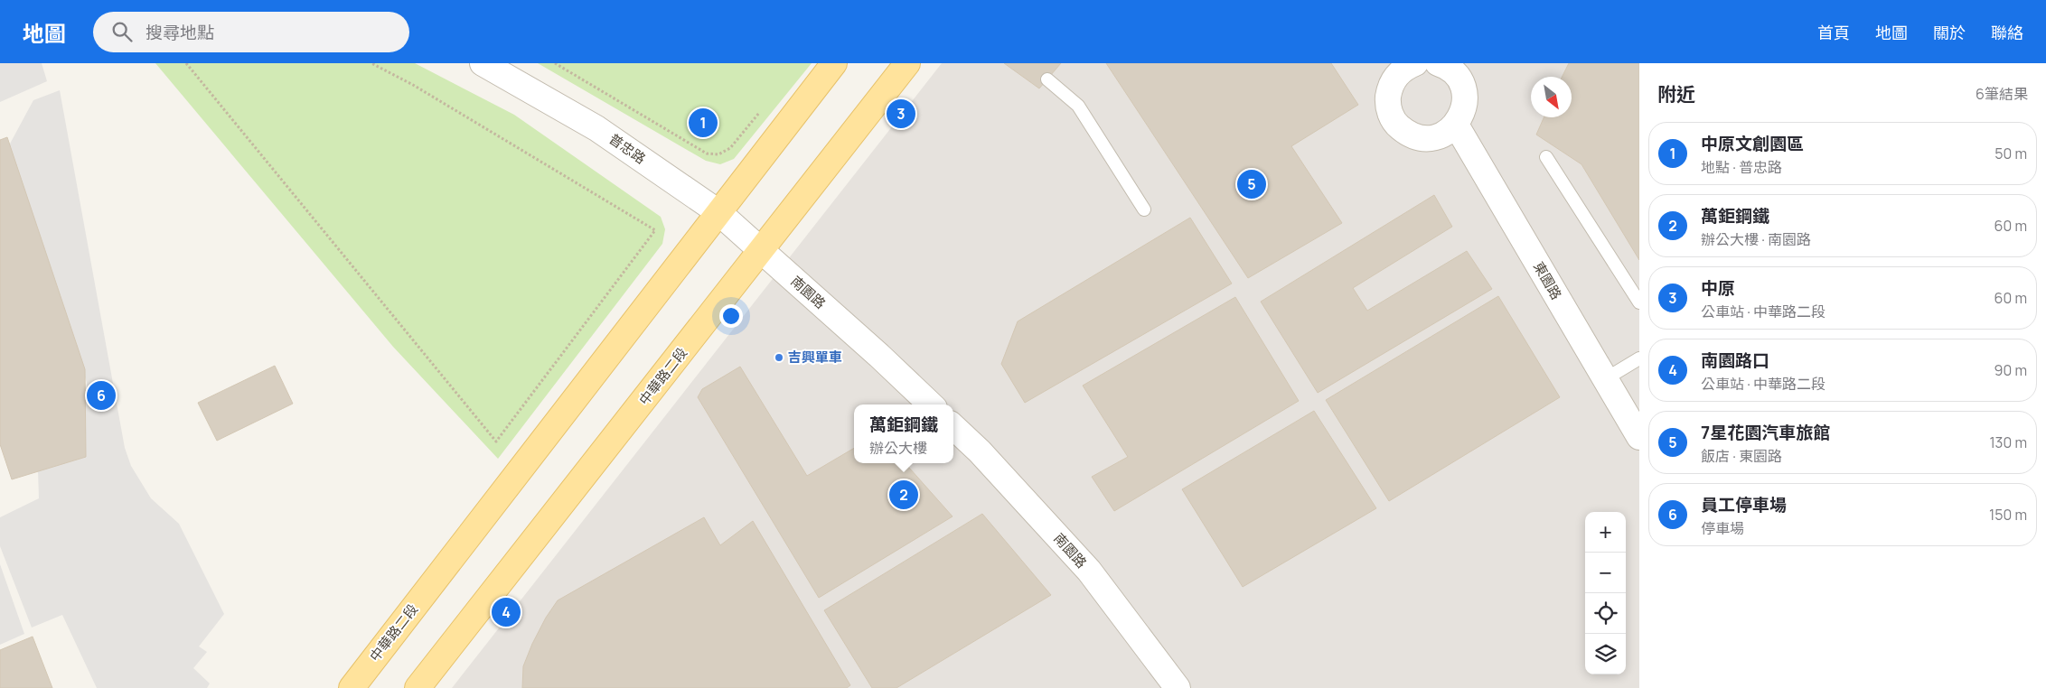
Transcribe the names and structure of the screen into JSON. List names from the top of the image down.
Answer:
{
  "streets": {
    "main road": ["中華路二段"],
    "street": ["普忠路", "東園路", "南園路"]
  },
  "crossings": [
    ["普忠路", "南園路"],
    ["普忠路", "中華路二段"],
    ["南園路", "中華路二段"]
  ],
  "places": ["吉興單車"],
  "north": "bottom right",
  "page": {
    "header": "地圖",
    "search": "搜尋地點",
    "nav": [
      "首頁",
      "地圖",
      "關於",
      "聯絡"
    ],
    "heading": ["附近", "6筆結果"],
    "pins": [
      "3",
      "1",
      "5",
      "6",
      "2",
      "4"
    ],
    "list": [
      {
        "mark": "1",
        "name": "中原文創園區",
        "note": "地點 · 普忠路",
        "value": "50 m"
      },
      {
        "mark": "2",
        "name": "萬鉅鋼鐵",
        "note": "辦公大樓 · 南園路",
        "value": "60 m"
      },
      {
        "mark": "3",
        "name": "中原",
        "note": "公車站 · 中華路二段",
        "value": "60 m"
      },
      {
        "mark": "4",
        "name": "南園路口",
        "note": "公車站 · 中華路二段",
        "value": "90 m"
      },
      {
        "mark": "5",
        "name": "7星花園汽車旅館",
        "note": "飯店 · 東園路",
        "value": "130 m"
      },
      {
        "mark": "6",
        "name": "員工停車場",
        "note": "停車場",
        "value": "150 m"
      }
    ],
    "popup": ["萬鉅鋼鐵", "辦公大樓"],
    "map_buttons": ["+", "−"]
  }
}
